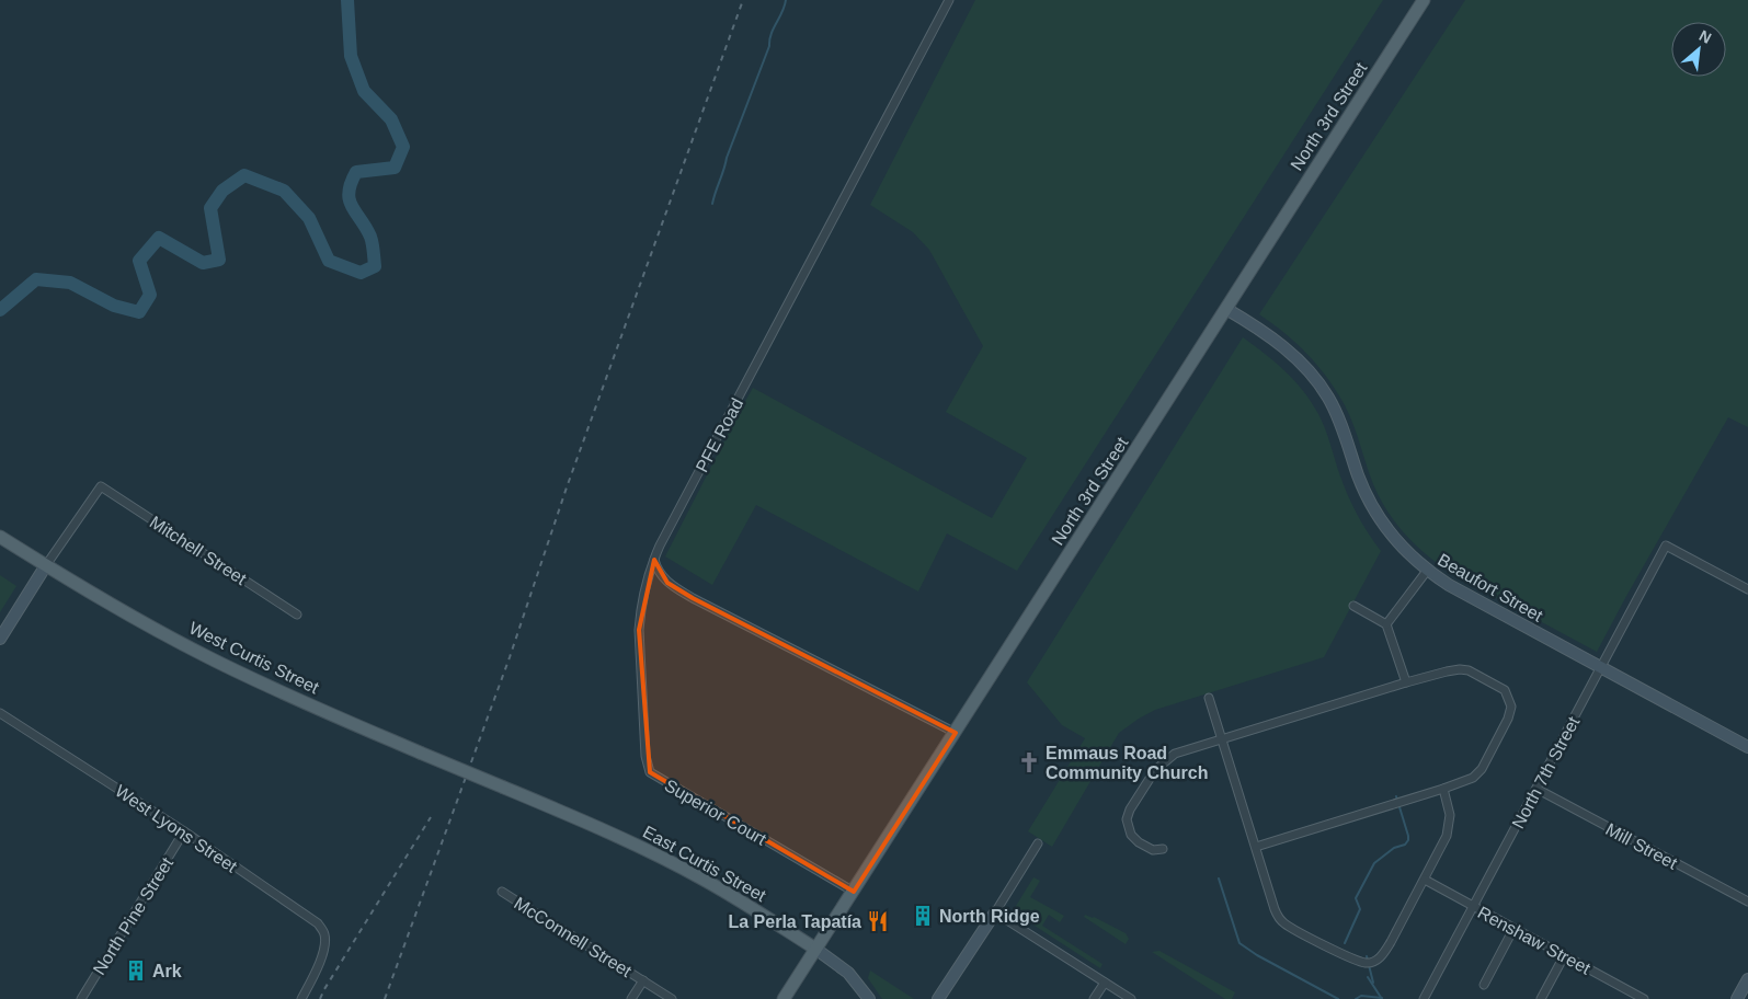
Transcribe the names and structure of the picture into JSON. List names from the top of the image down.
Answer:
{
  "streets": {
    "main road": ["North 3rd Street", "West Curtis Street", "East Curtis Street"],
    "street": [
      "PFE Road",
      "Mitchell Street",
      "Beaufort Street",
      "North 7th Street",
      "Superior Court",
      "West Lyons Street",
      "Mill Street",
      "North Pine Street",
      "McConnell Street",
      "Renshaw Street"
    ]
  },
  "crossings": [
    ["North 3rd Street", "Beaufort Street"],
    ["North 3rd Street", "Superior Court"],
    ["North 3rd Street", "East Curtis Street"],
    ["PFE Road", "Superior Court"],
    ["Mitchell Street", "West Curtis Street"],
    ["Beaufort Street", "North 7th Street"],
    ["West Curtis Street", "East Curtis Street"],
    ["North 7th Street", "Mill Street"],
    ["North 7th Street", "Renshaw Street"],
    ["West Lyons Street", "North Pine Street"]
  ],
  "places": {
    "church": ["Emmaus Road Community Church"],
    "building": ["North Ridge", "Ark"],
    "restaurant": ["La Perla Tapatía"]
  },
  "north": "top right"
}
